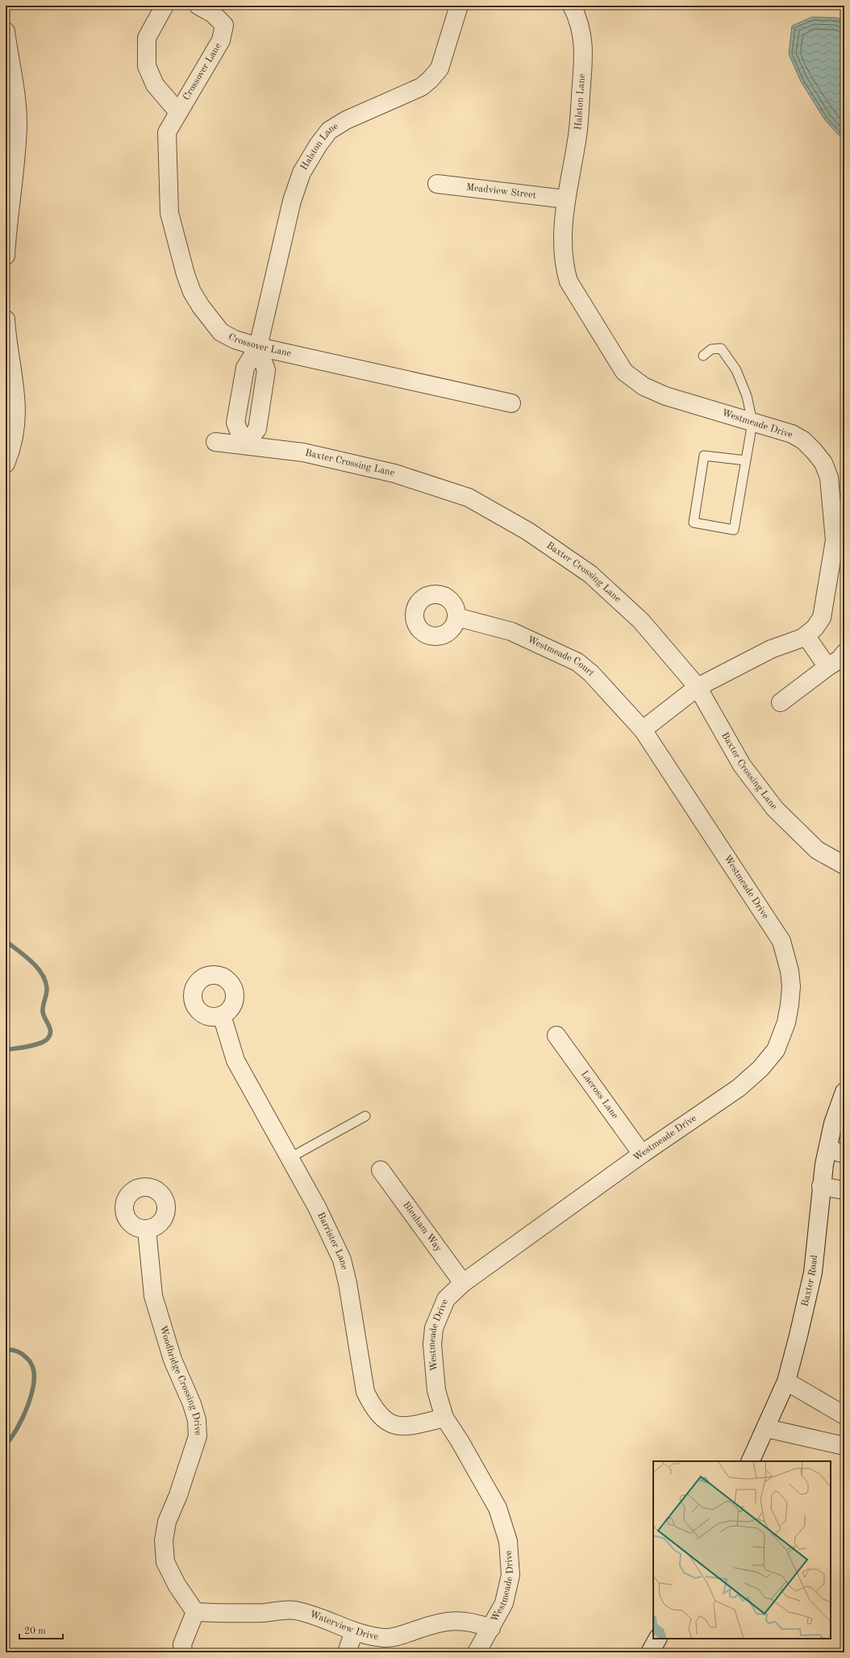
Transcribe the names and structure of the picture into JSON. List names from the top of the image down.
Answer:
{
  "streets": {
    "street": [
      "Crossover Lane",
      "Halston Lane",
      "Meadview Street",
      "Westmeade Drive",
      "Baxter Crossing Lane",
      "Westmeade Court",
      "Lacross Lane",
      "Blenham Way",
      "Barrister Lane",
      "Baxter Road",
      "Woodbridge Crossing Drive",
      "Waterview Drive"
    ]
  },
  "crossings": [
    ["Crossover Lane", "Halston Lane"],
    ["Halston Lane", "Meadview Street"],
    ["Halston Lane", "Westmeade Drive"],
    ["Meadview Street", "Westmeade Drive"],
    ["Westmeade Drive", "Baxter Crossing Lane"],
    ["Westmeade Drive", "Westmeade Court"],
    ["Westmeade Drive", "Lacross Lane"],
    ["Westmeade Drive", "Blenham Way"],
    ["Westmeade Drive", "Barrister Lane"],
    ["Westmeade Drive", "Waterview Drive"],
    ["Woodbridge Crossing Drive", "Waterview Drive"]
  ],
  "scale_bar": "20 m"
}
